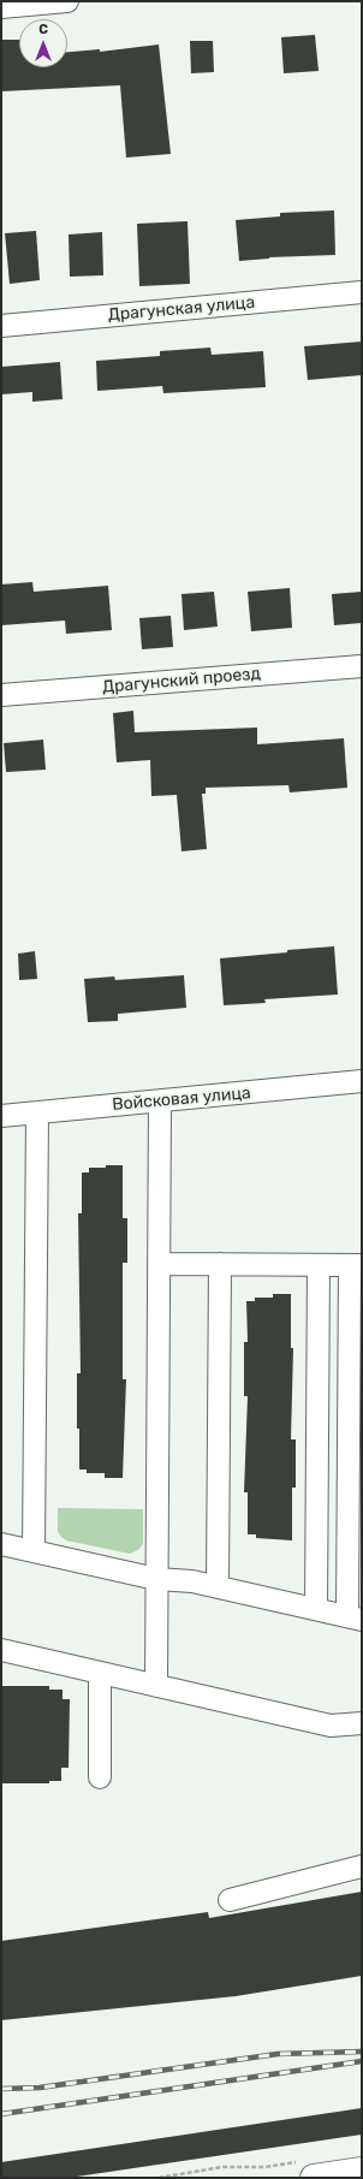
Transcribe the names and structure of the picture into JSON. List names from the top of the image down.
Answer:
{
  "streets": {
    "street": ["Драгунская улица", "Драгунский проезд", "Войсковая улица"]
  },
  "north": "top"
}
